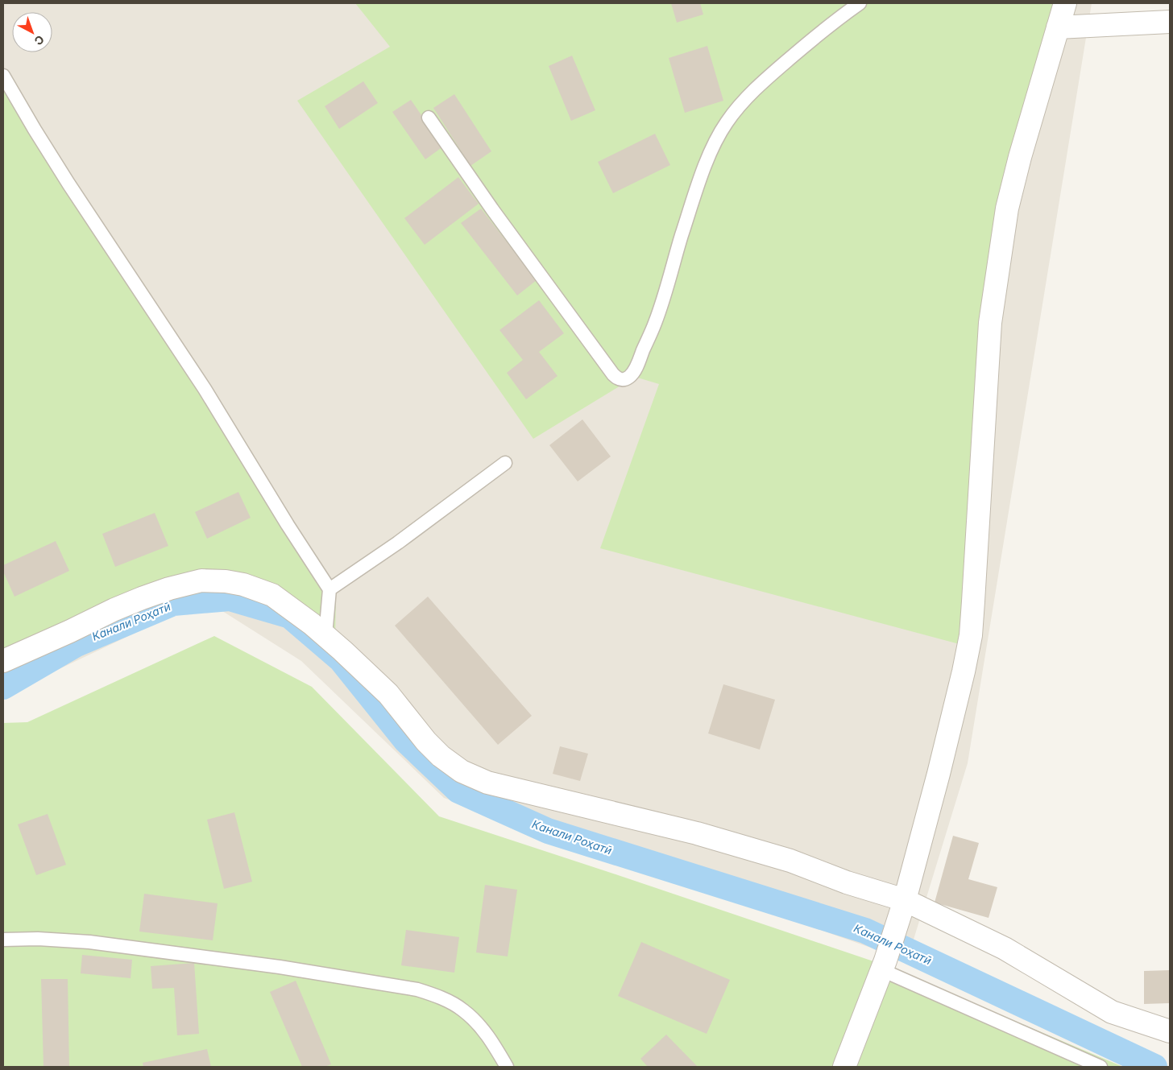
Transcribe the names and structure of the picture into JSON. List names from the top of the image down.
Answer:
{
  "water": ["Канали Роҳатӣ"],
  "north": "bottom right"
}
